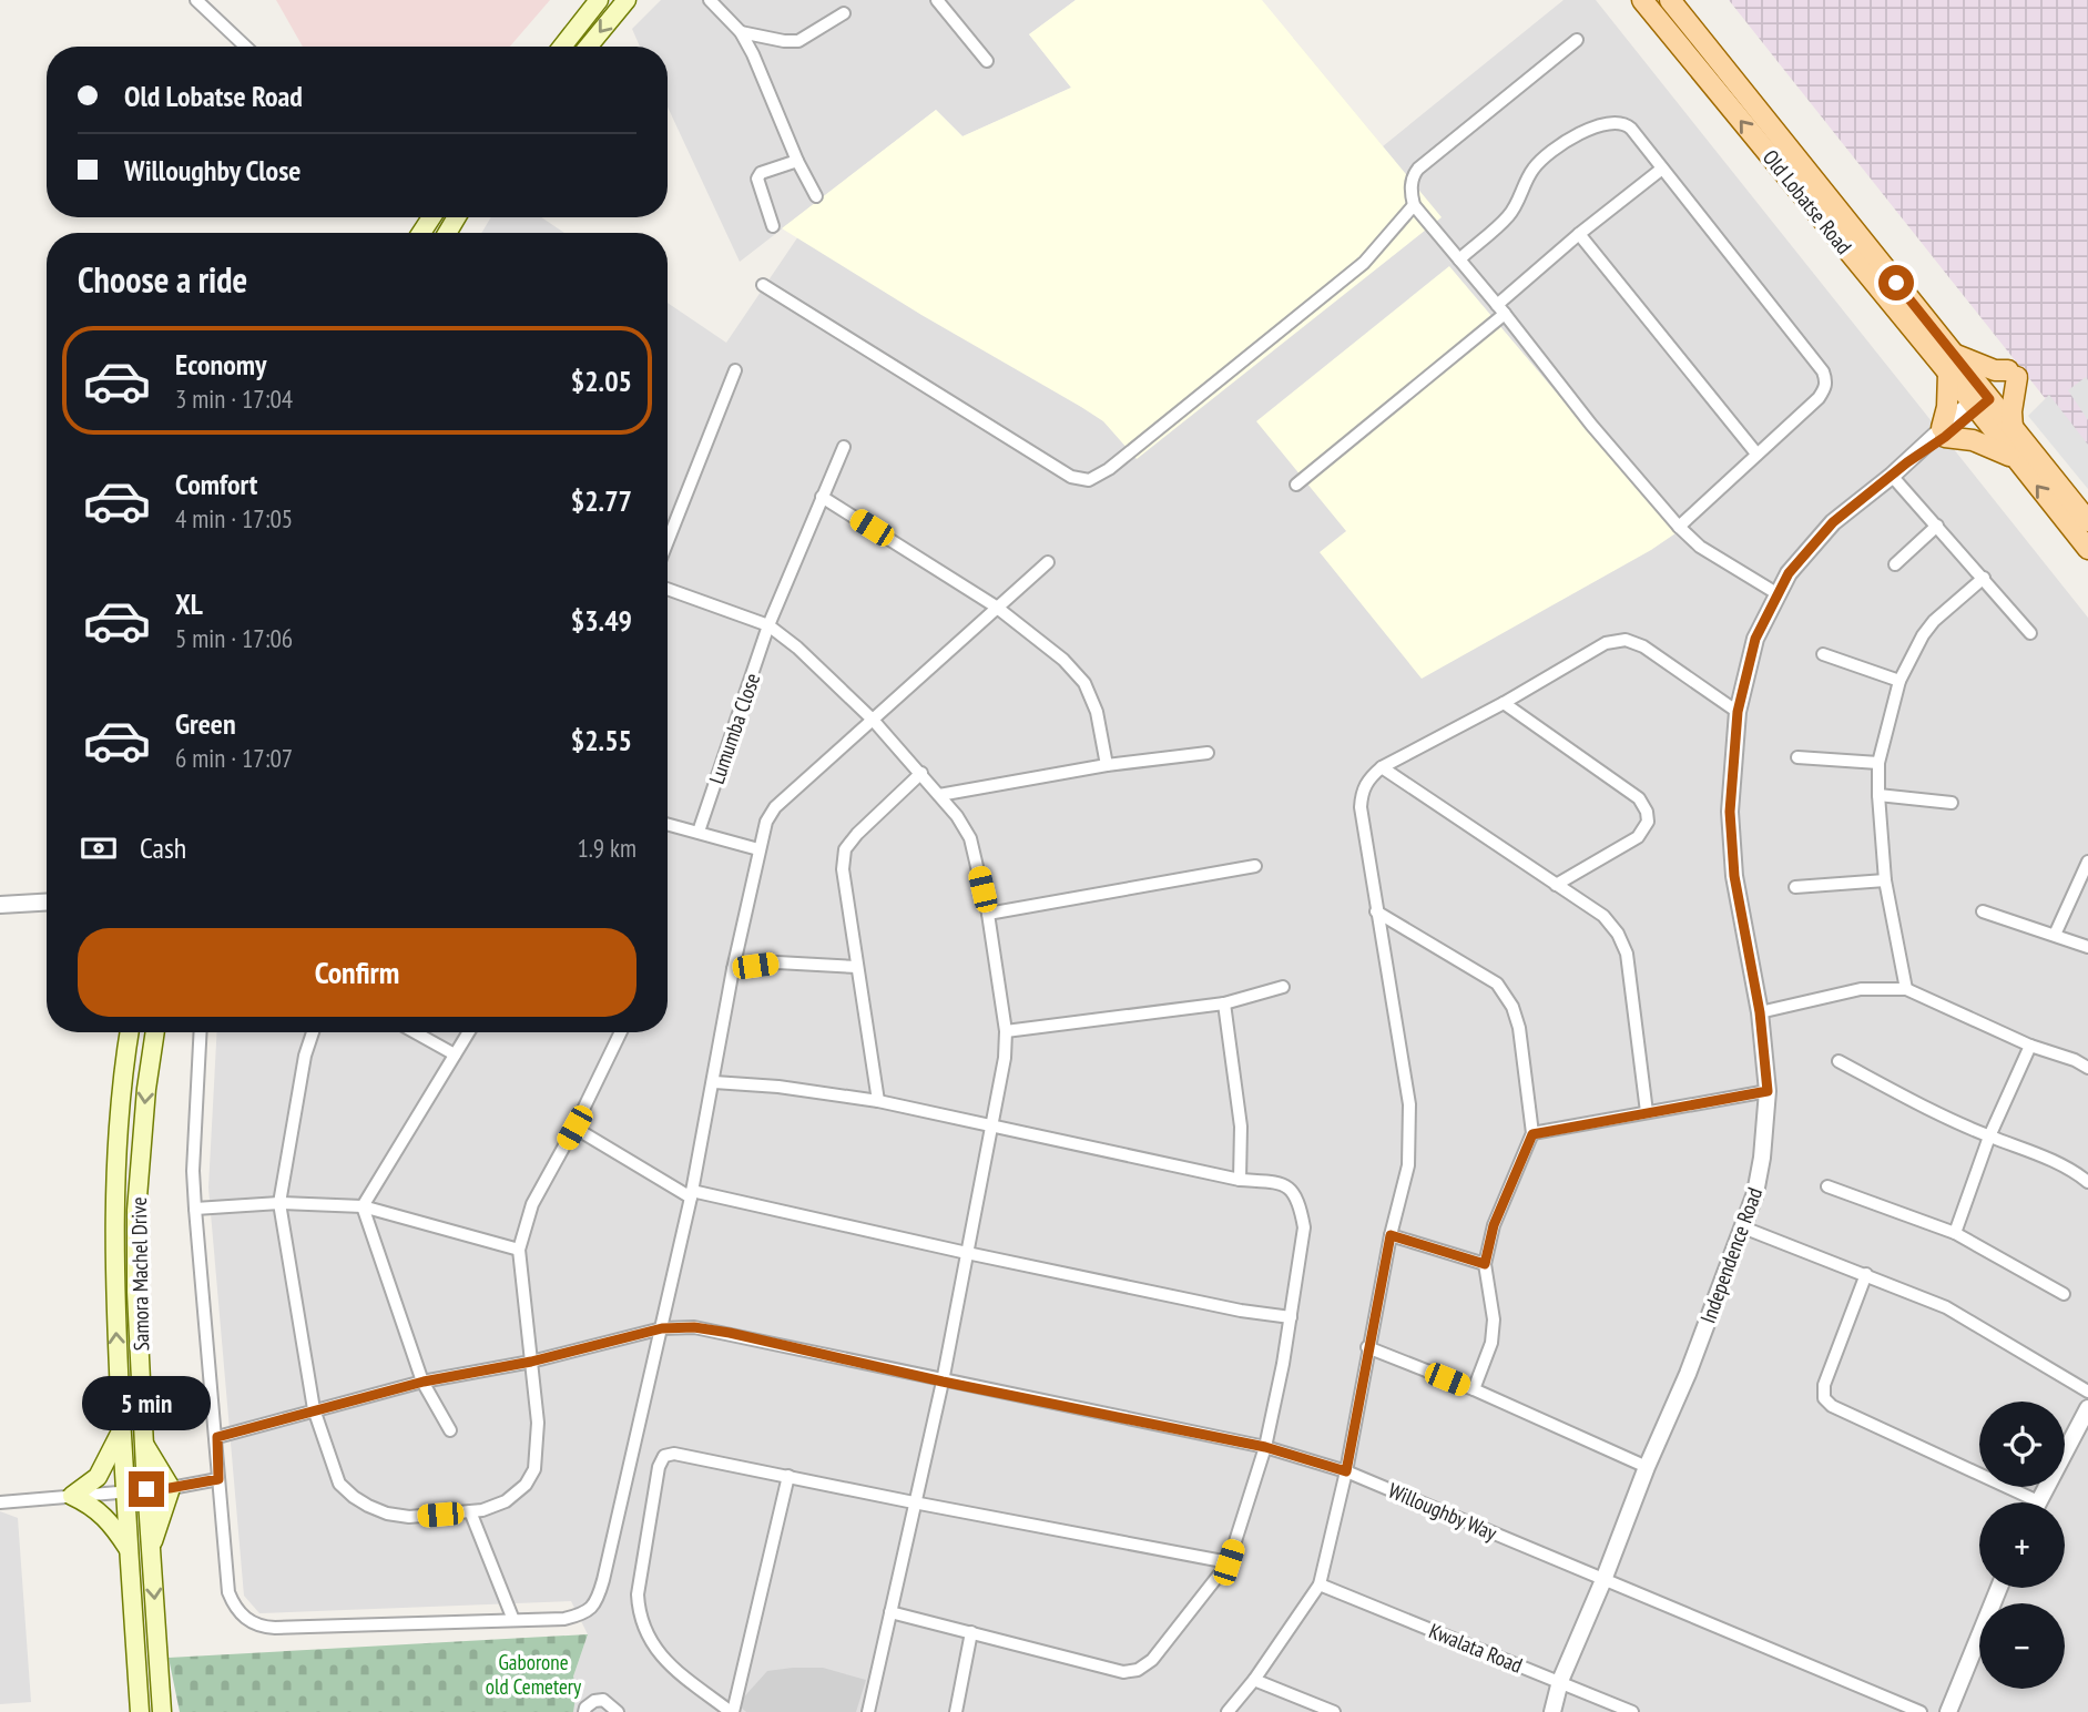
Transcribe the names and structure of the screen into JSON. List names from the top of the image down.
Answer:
{
  "streets": {
    "main road": ["Old Lobatse Road", "Samora Machel Drive"],
    "street": [
      "Lumumba Close",
      "Independence Road",
      "Willoughby Way",
      "Kwalata Road"
    ]
  },
  "crossings": [
    ["Old Lobatse Road", "Independence Road"],
    ["Independence Road", "Willoughby Way"],
    ["Independence Road", "Kwalata Road"]
  ],
  "parks": ["Gaborone old Cemetery"],
  "page": {
    "banner": ["Old Lobatse Road", "Willoughby Close"],
    "heading": "Choose a ride",
    "list": [
      {
        "name": "Economy",
        "note": "3 min · 17:04",
        "value": "$2.05"
      },
      {
        "name": "Comfort",
        "note": "4 min · 17:05",
        "value": "$2.77"
      },
      {
        "name": "XL",
        "note": "5 min · 17:06",
        "value": "$3.49"
      },
      {
        "name": "Green",
        "note": "6 min · 17:07",
        "value": "$2.55"
      }
    ],
    "pay": ["Cash", "1.9 km"],
    "buttons": "Confirm",
    "bubble": "5 min",
    "map_buttons": ["+", "−"]
  }
}
